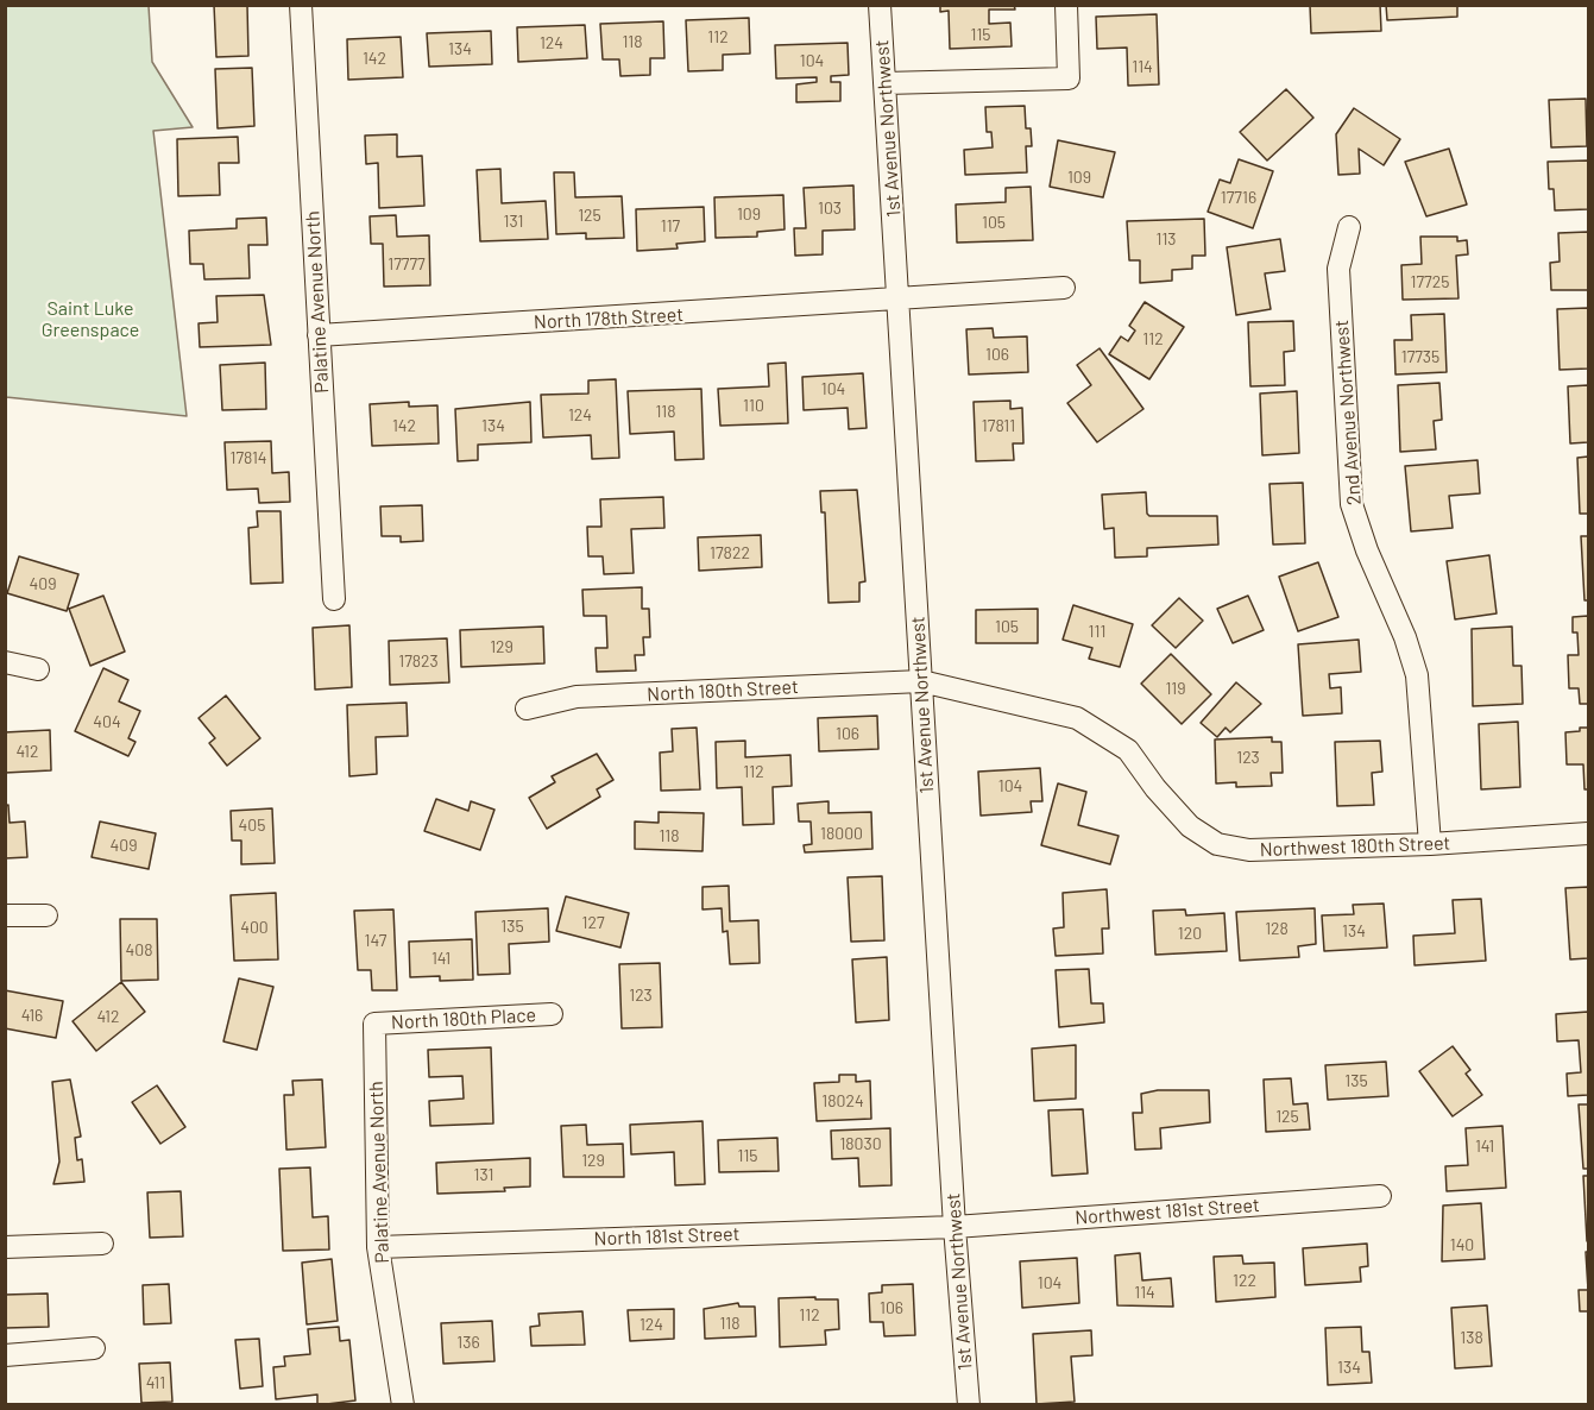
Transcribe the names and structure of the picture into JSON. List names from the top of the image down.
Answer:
{
  "streets": {
    "street": [
      "1st Avenue Northwest",
      "Palatine Avenue North",
      "North 178th Street",
      "2nd Avenue Northwest",
      "North 180th Street",
      "Northwest 180th Street",
      "North 180th Place",
      "Northwest 181st Street",
      "North 181st Street"
    ]
  },
  "crossings": [
    ["1st Avenue Northwest", "North 178th Street"],
    ["1st Avenue Northwest", "North 180th Street"],
    ["1st Avenue Northwest", "Northwest 180th Street"],
    ["1st Avenue Northwest", "Northwest 181st Street"],
    ["1st Avenue Northwest", "North 181st Street"],
    ["Palatine Avenue North", "North 178th Street"],
    ["Palatine Avenue North", "North 180th Place"],
    ["Palatine Avenue North", "North 181st Street"],
    ["2nd Avenue Northwest", "Northwest 180th Street"],
    ["North 180th Street", "Northwest 180th Street"],
    ["Northwest 181st Street", "North 181st Street"]
  ],
  "parks": ["Saint Luke Greenspace"],
  "house_numbers": [
    "115",
    "112",
    "118",
    "124",
    "134",
    "142",
    "104",
    "114",
    "109",
    "17716",
    "103",
    "109",
    "125",
    "131",
    "105",
    "117",
    "113",
    "17777",
    "17725",
    "112",
    "106",
    "17735",
    "104",
    "110",
    "118",
    "124",
    "142",
    "134",
    "17811",
    "17814",
    "17822",
    "409",
    "105",
    "111",
    "129",
    "17823",
    "119",
    "404",
    "106",
    "412",
    "123",
    "112",
    "104",
    "405",
    "18000",
    "118",
    "409",
    "127",
    "135",
    "400",
    "128",
    "134",
    "120",
    "147",
    "408",
    "141",
    "123",
    "416",
    "412",
    "135",
    "18024",
    "125",
    "18030",
    "141",
    "115",
    "129",
    "131",
    "140",
    "122",
    "104",
    "114",
    "106",
    "112",
    "118",
    "124",
    "138",
    "136",
    "134",
    "411"
  ]
}
